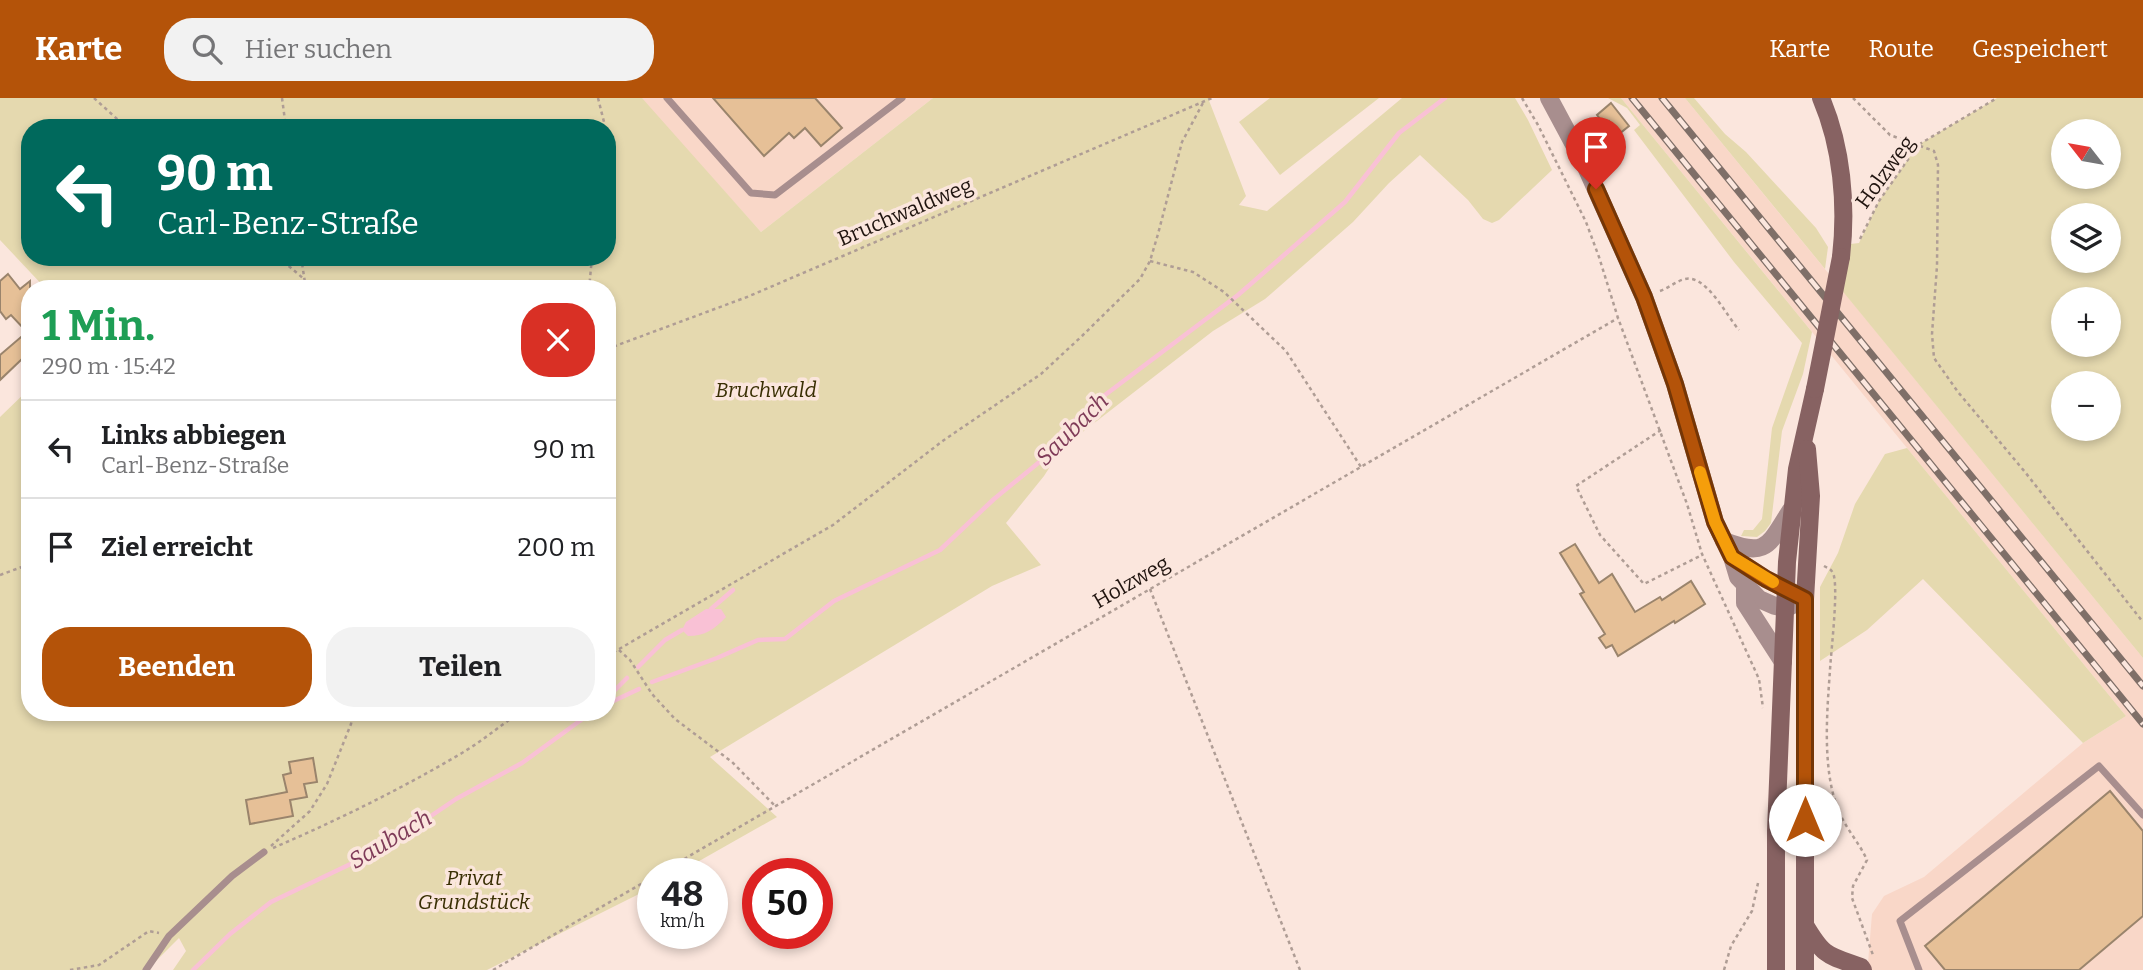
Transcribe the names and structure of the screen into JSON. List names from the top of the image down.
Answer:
{
  "streets": {
    "path": ["Holzweg", "Bruchwaldweg"]
  },
  "water": ["Saubach"],
  "parks": ["Bruchwald", "Privat Grundstück"],
  "north": "top left",
  "page": {
    "header": "Karte",
    "search": "Hier suchen",
    "nav": ["Karte", "Route", "Gespeichert"],
    "map_buttons": ["+", "−"],
    "turn": ["90 m", "Carl-Benz-Straße"],
    "heading": ["1 Min.", "290 m · 15:42"],
    "list": [
      {
        "name": "Links abbiegen",
        "note": "Carl-Benz-Straße",
        "value": "90 m"
      },
      {
        "name": "Ziel erreicht",
        "value": "200 m"
      }
    ],
    "buttons": ["Beenden", "Teilen"],
    "speed": "48 km/h",
    "limit": "50"
  }
}
